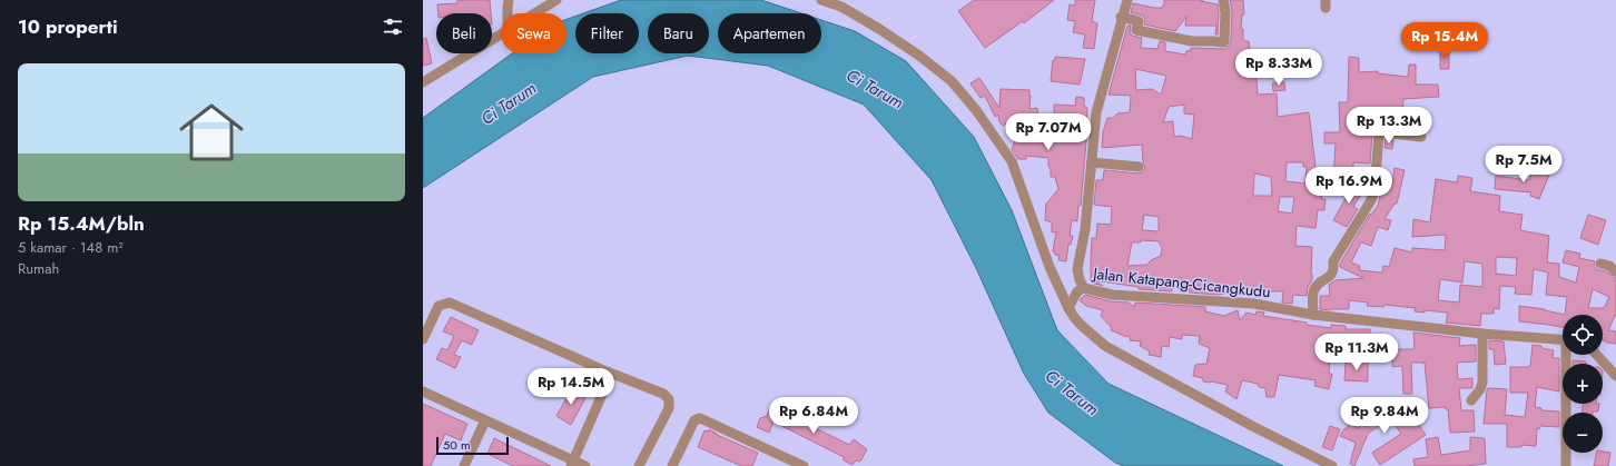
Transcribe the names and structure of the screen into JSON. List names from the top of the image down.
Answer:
{
  "streets": {
    "street": ["Jalan Katapang-Cicangkudu"]
  },
  "water": ["Ci Tarum"],
  "scale_bar": "50 m",
  "page": {
    "heading": "10 properti",
    "chip": [
      "Beli",
      "Sewa",
      "Filter",
      "Baru",
      "Apartemen"
    ],
    "price": [
      "Rp 15.4M",
      "Rp 8.33M",
      "Rp 13.3M",
      "Rp 7.07M",
      "Rp 7.5M",
      "Rp 16.9M",
      "Rp 11.3M",
      "Rp 14.5M",
      "Rp 6.84M",
      "Rp 9.84M"
    ],
    "list": [
      {
        "name": "Rp 15.4M/bln",
        "note": "5 kamar · 148 m² · Rumah"
      }
    ],
    "map_buttons": ["+", "−"],
    "scale": "50 m"
  }
}
